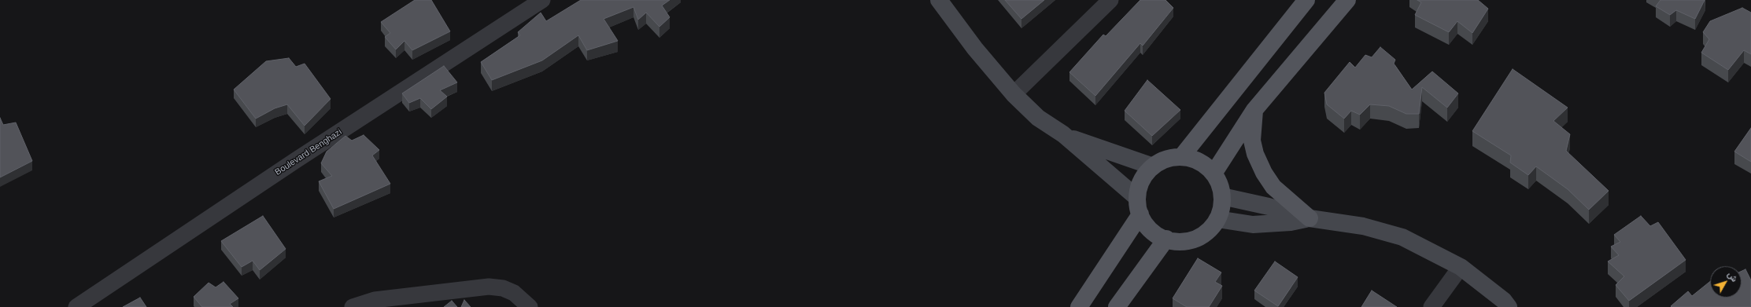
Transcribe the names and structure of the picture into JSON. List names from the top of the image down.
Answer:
{
  "streets": {
    "street": ["Boulevard Benghazi"]
  },
  "north": "top right"
}
